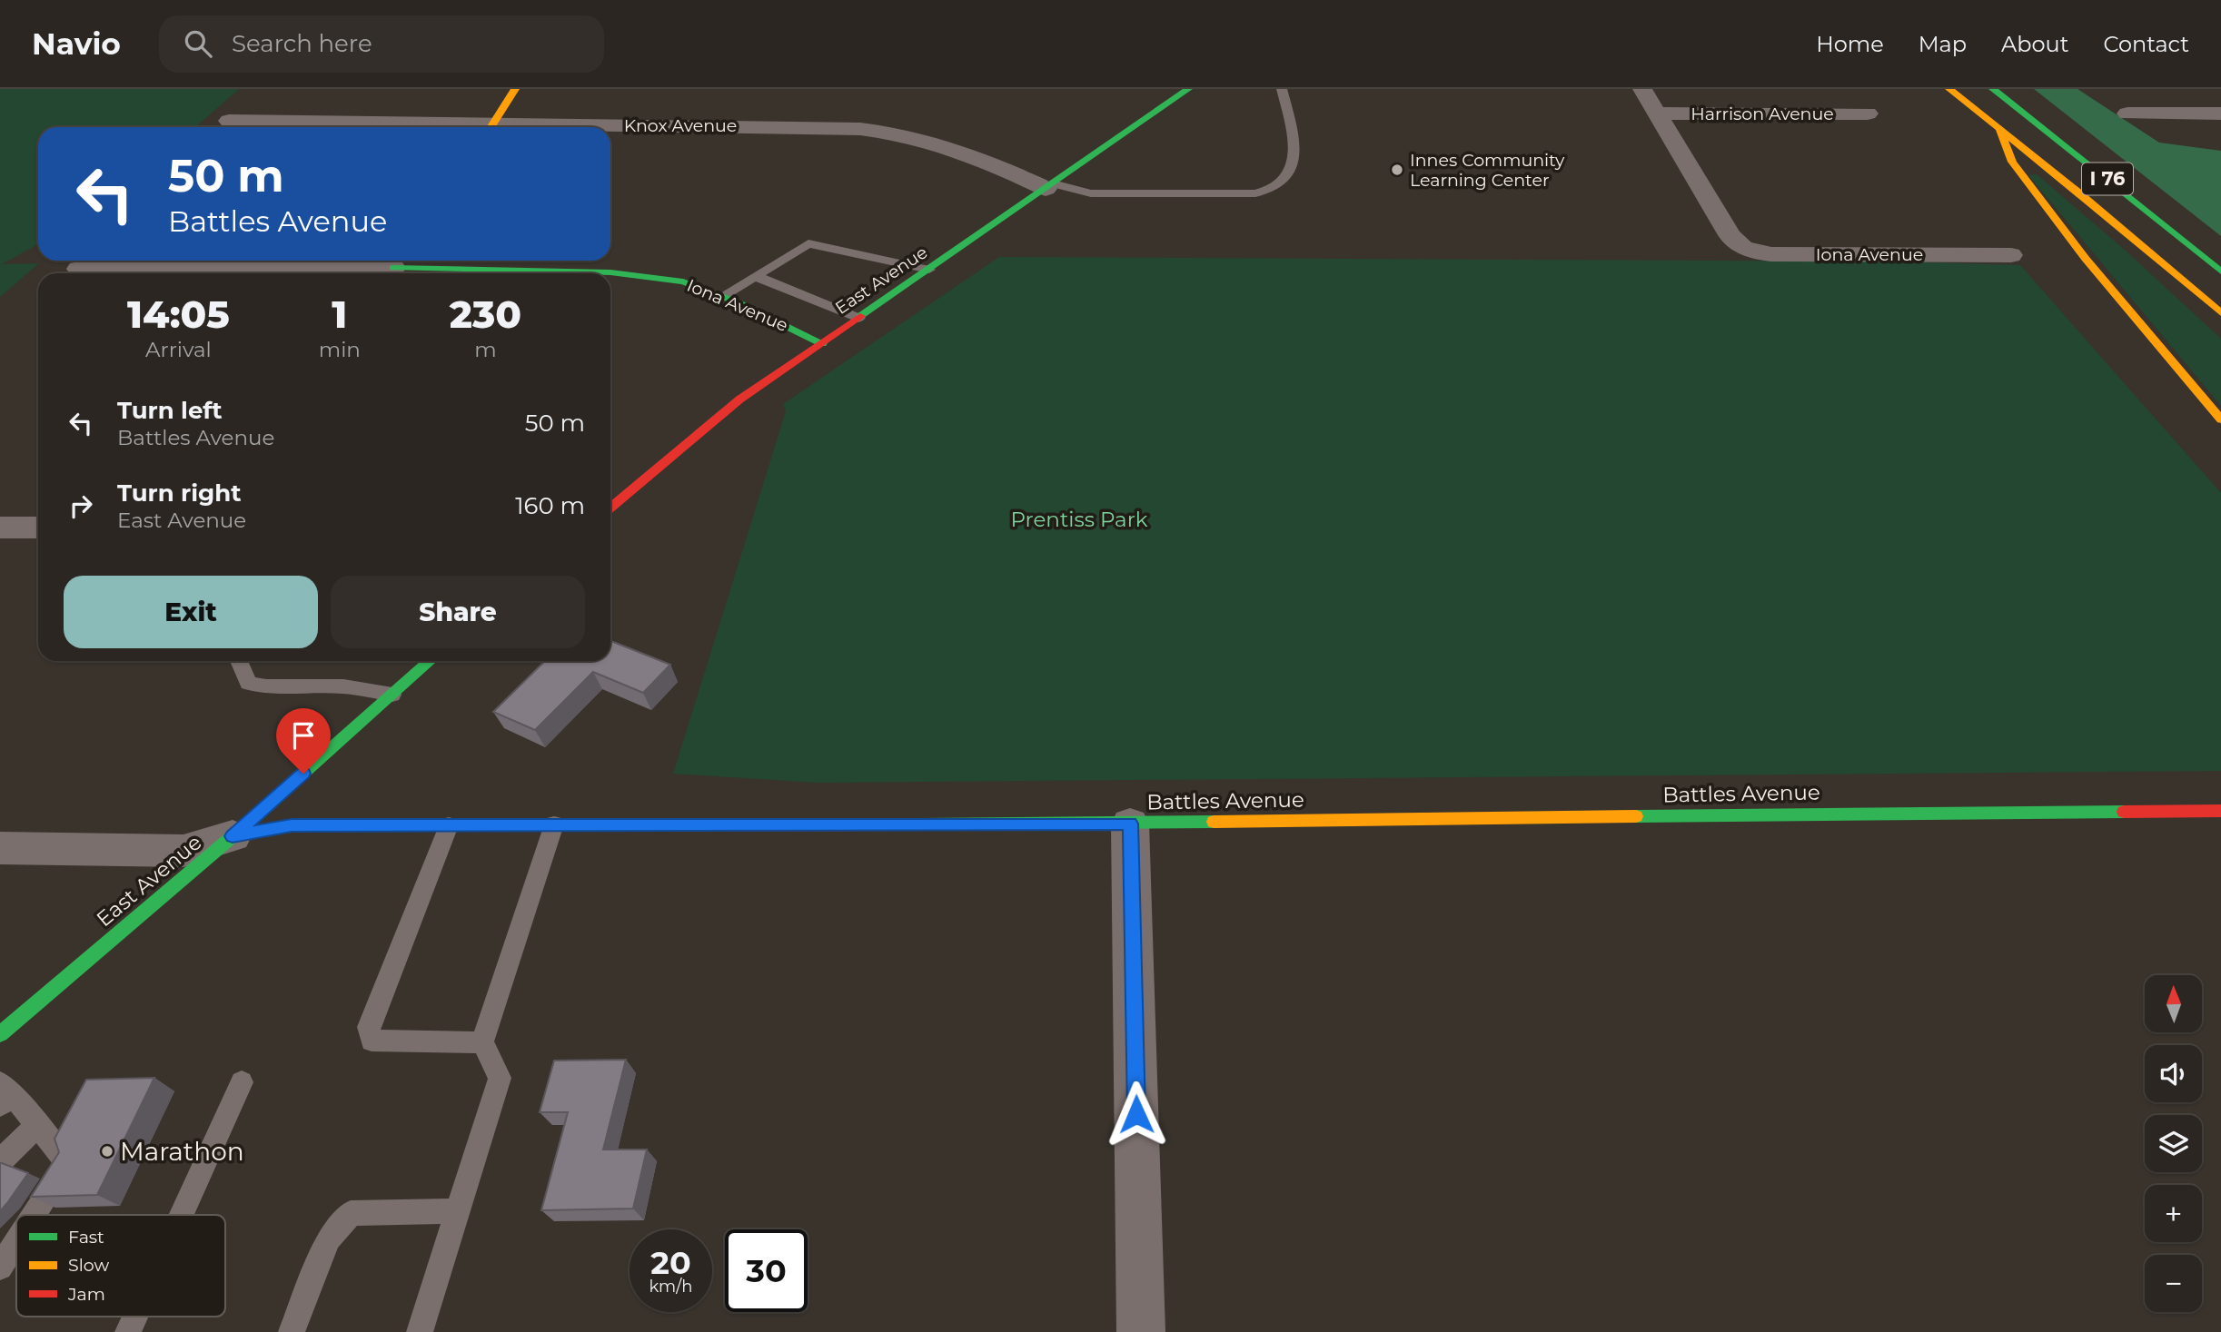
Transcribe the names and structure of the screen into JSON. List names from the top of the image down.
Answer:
{
  "streets": {
    "main road": [
      "I 76",
      "Iona Avenue",
      "East Avenue",
      "Battles Avenue"
    ],
    "street": ["Harrison Avenue", "Knox Avenue"]
  },
  "crossings": [
    ["Harrison Avenue", "Iona Avenue"],
    ["Knox Avenue", "East Avenue"],
    ["Iona Avenue", "East Avenue"],
    ["East Avenue", "Battles Avenue"]
  ],
  "parks": ["Prentiss Park"],
  "places": ["Innes Community Learning Center", "Marathon"],
  "legend": ["Fast", "Slow", "Jam"],
  "north": "top",
  "page": {
    "header": "Navio",
    "search": "Search here",
    "nav": [
      "Home",
      "Map",
      "About",
      "Contact"
    ],
    "turn": ["50 m", "Battles Avenue"],
    "eta": [
      "14:05",
      "Arrival",
      "1",
      "min",
      "230",
      "m"
    ],
    "list": [
      {
        "name": "Turn left",
        "note": "Battles Avenue",
        "value": "50 m"
      },
      {
        "name": "Turn right",
        "note": "East Avenue",
        "value": "160 m"
      }
    ],
    "buttons": ["Exit", "Share"],
    "map_buttons": ["+", "−"],
    "speed": "20 km/h",
    "limit": "30"
  }
}
